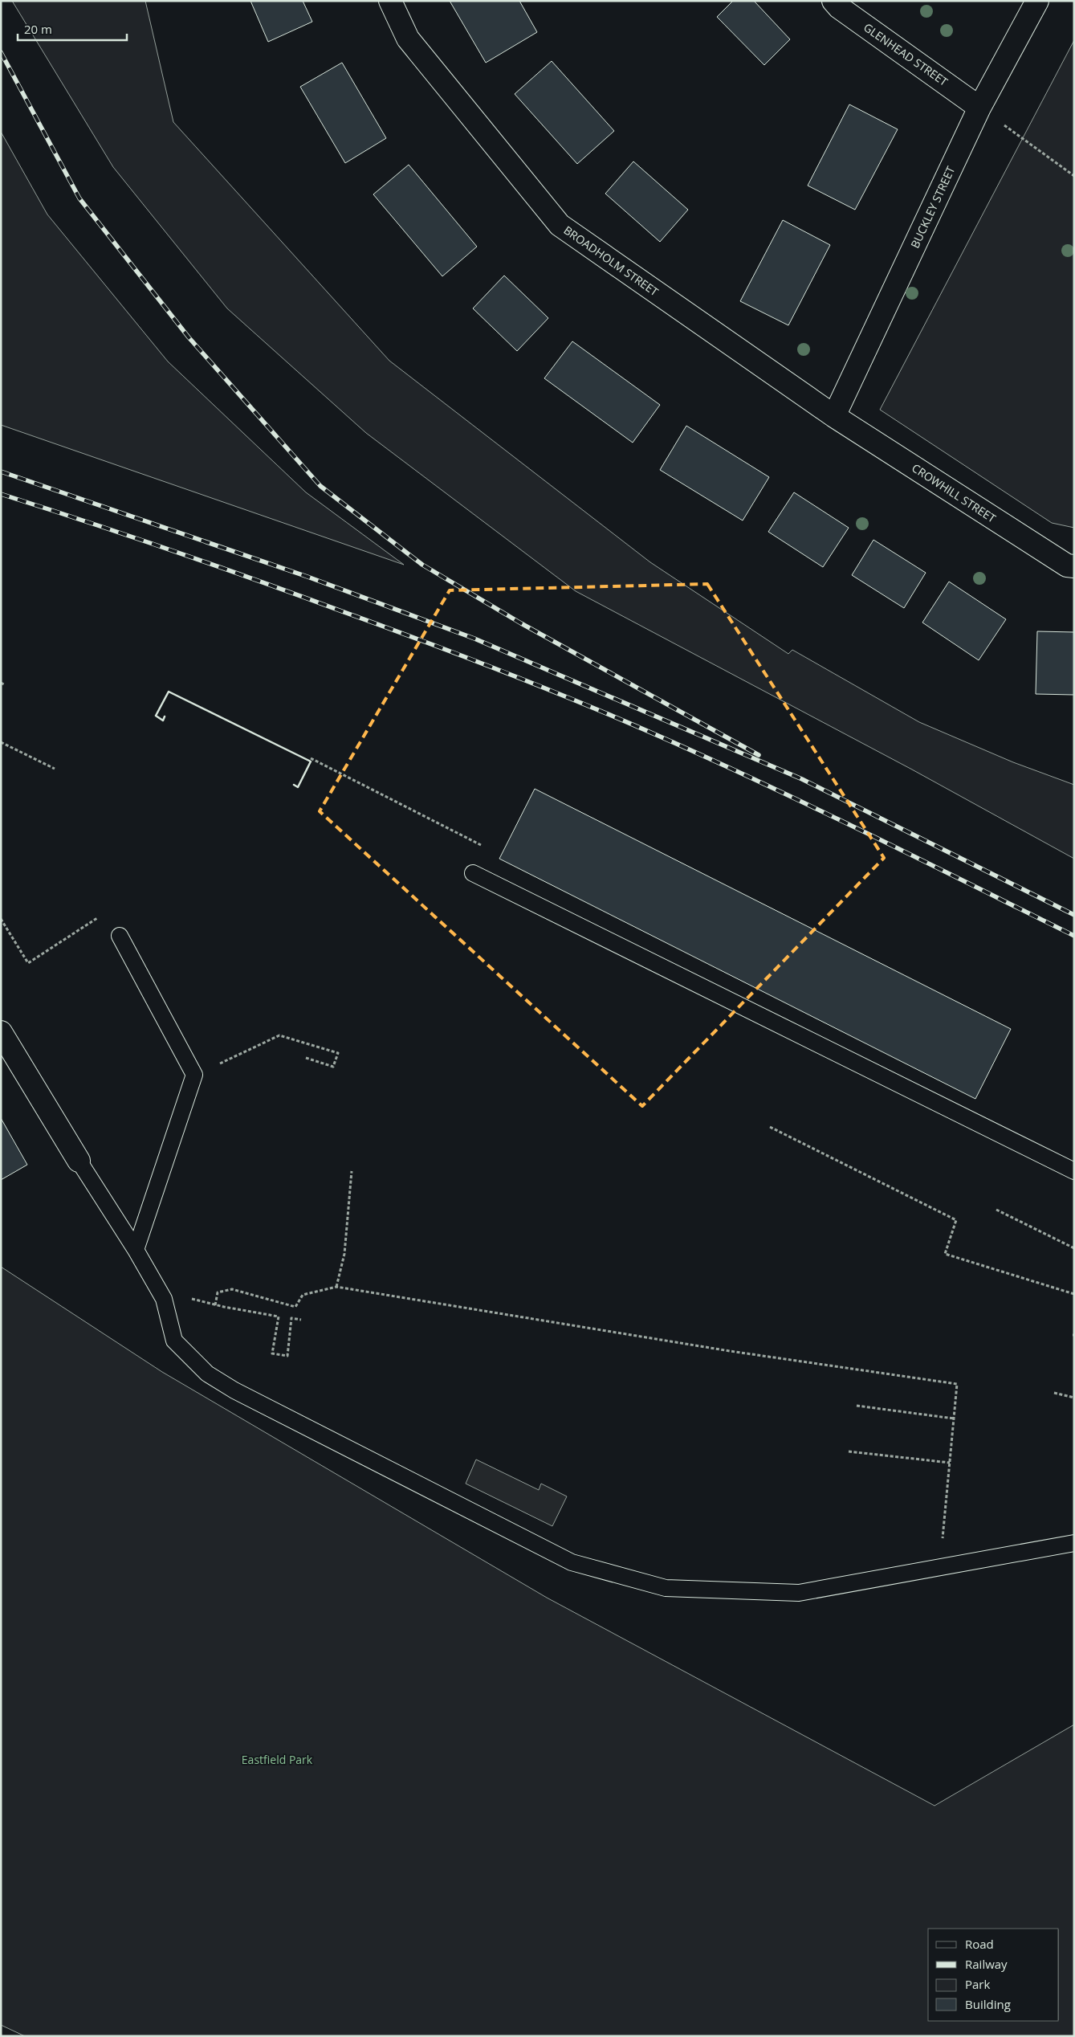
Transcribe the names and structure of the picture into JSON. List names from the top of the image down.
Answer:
{
  "streets": {
    "street": [
      "GLENHEAD STREET",
      "BUCKLEY STREET",
      "BROADHOLM STREET",
      "CROWHILL STREET"
    ]
  },
  "crossings": [
    ["GLENHEAD STREET", "BUCKLEY STREET"],
    ["BUCKLEY STREET", "BROADHOLM STREET"],
    ["BUCKLEY STREET", "CROWHILL STREET"],
    ["BROADHOLM STREET", "CROWHILL STREET"]
  ],
  "parks": ["Eastfield Park"],
  "legend": [
    "Road",
    "Railway",
    "Park",
    "Building"
  ],
  "scale_bar": "20 m"
}
